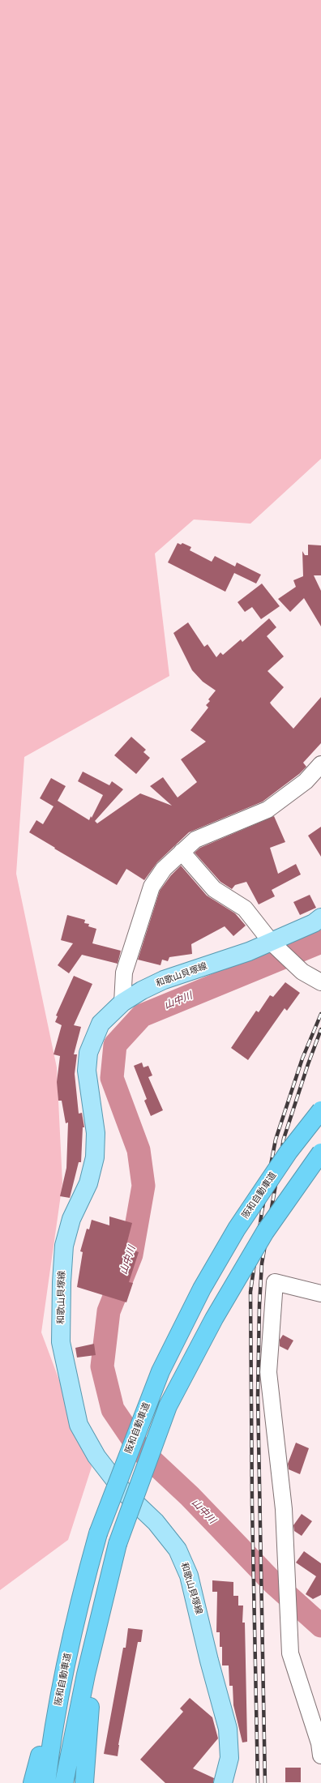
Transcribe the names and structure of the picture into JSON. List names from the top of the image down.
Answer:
{
  "streets": {
    "highway": ["阪和自動車道"],
    "main road": ["和歌山貝塚線"]
  },
  "water": ["山中川"]
}
